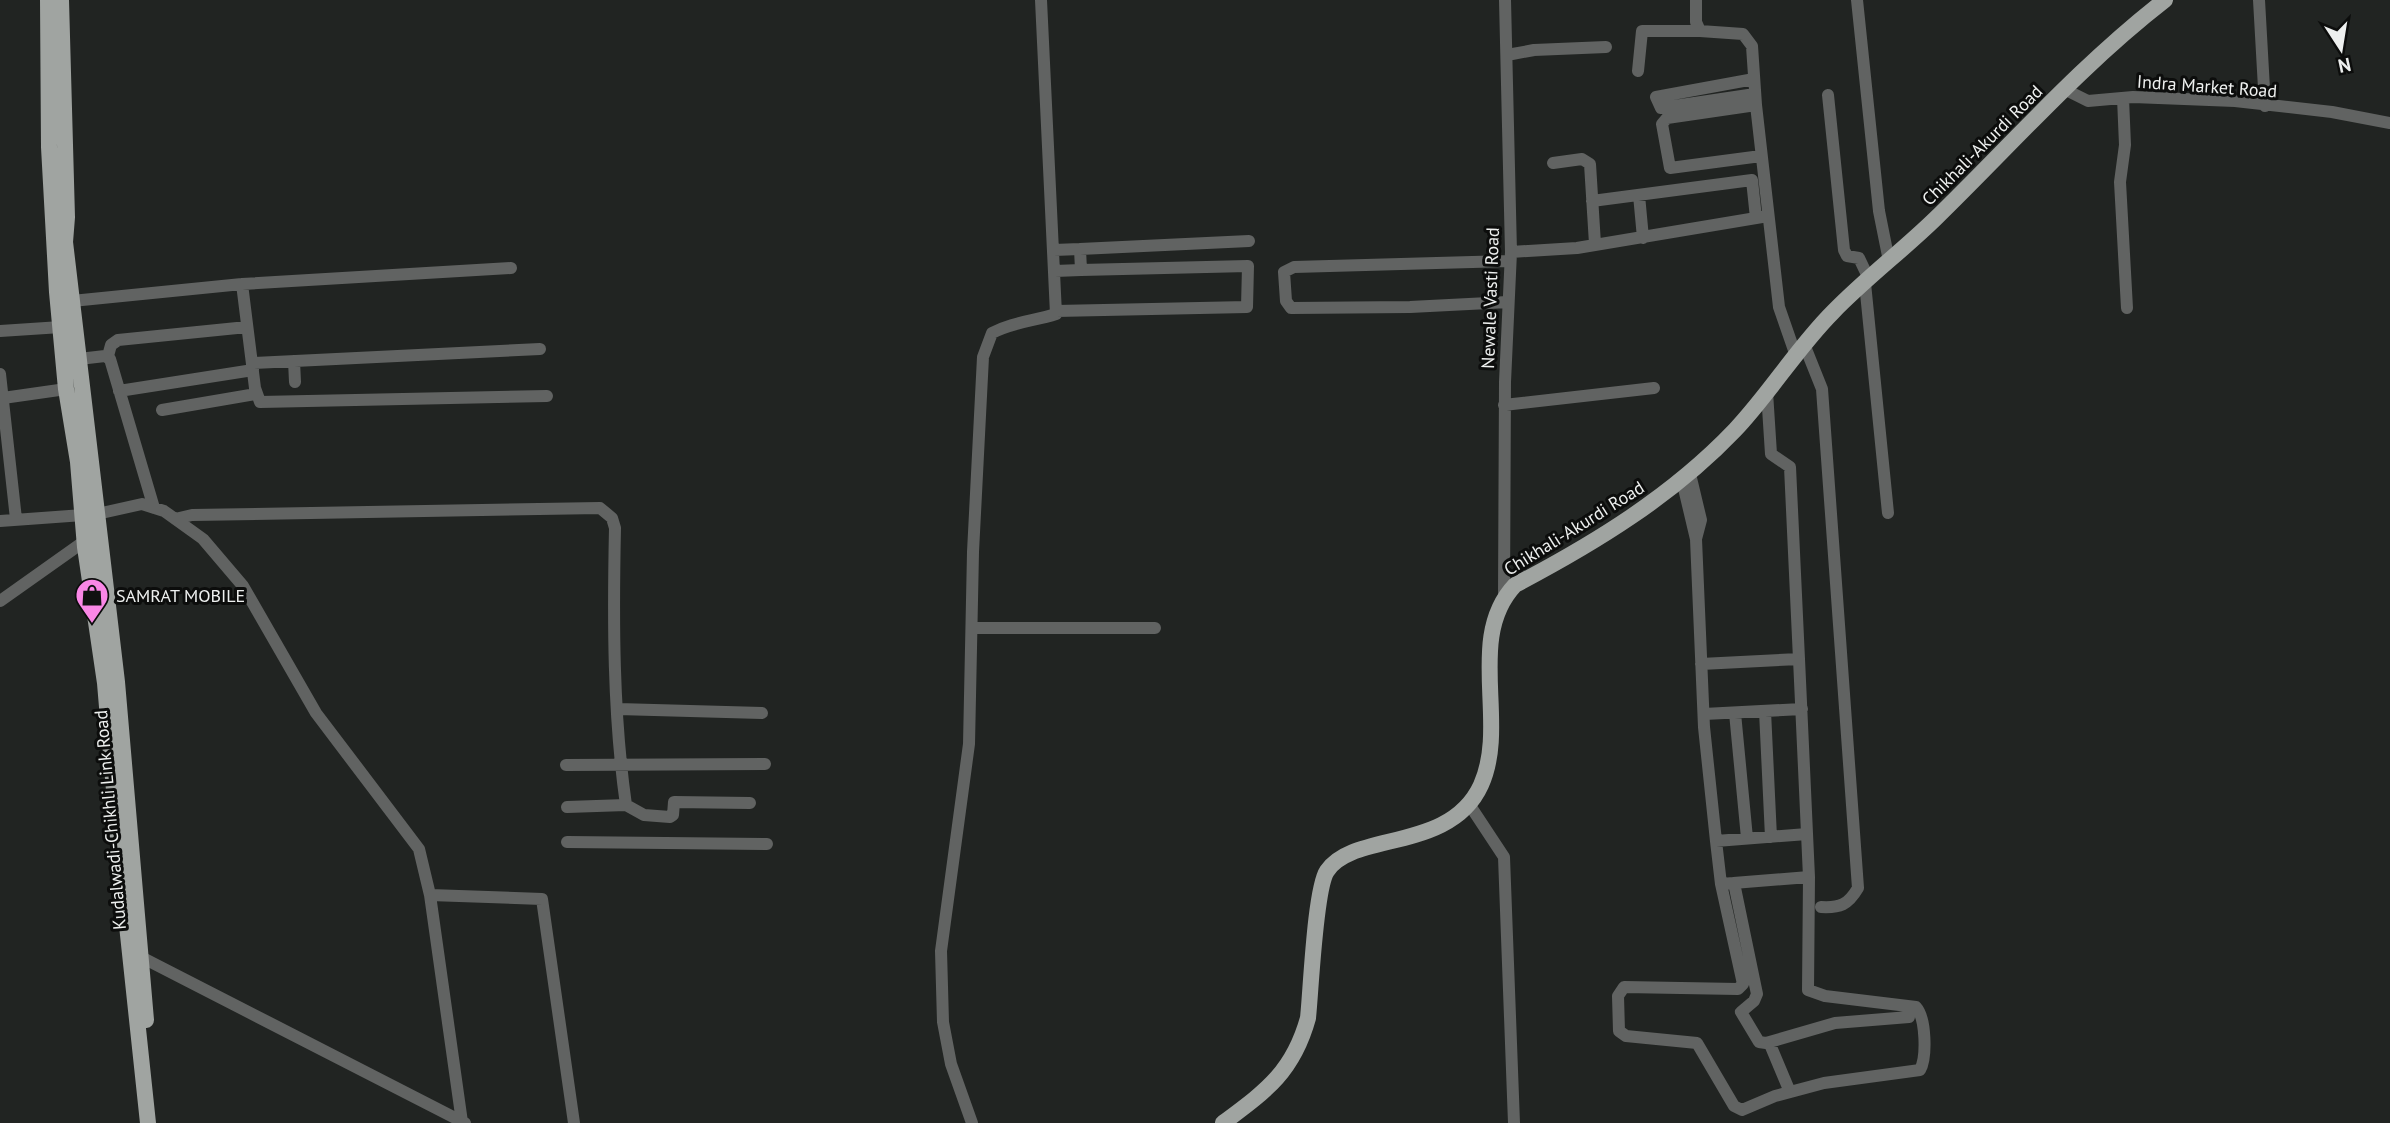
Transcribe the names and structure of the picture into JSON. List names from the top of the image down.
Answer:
{
  "streets": {
    "main road": ["Chikhali-Akurdi Road", "Kudalwadi-Chikhli Link Road"],
    "street": ["Indra Market Road", "Newale Vasti Road"]
  },
  "crossings": [
    ["Indra Market Road", "Chikhali-Akurdi Road"],
    ["Chikhali-Akurdi Road", "Newale Vasti Road"]
  ],
  "places": {
    "shop": ["SAMRAT MOBILE"]
  },
  "north": "bottom"
}
